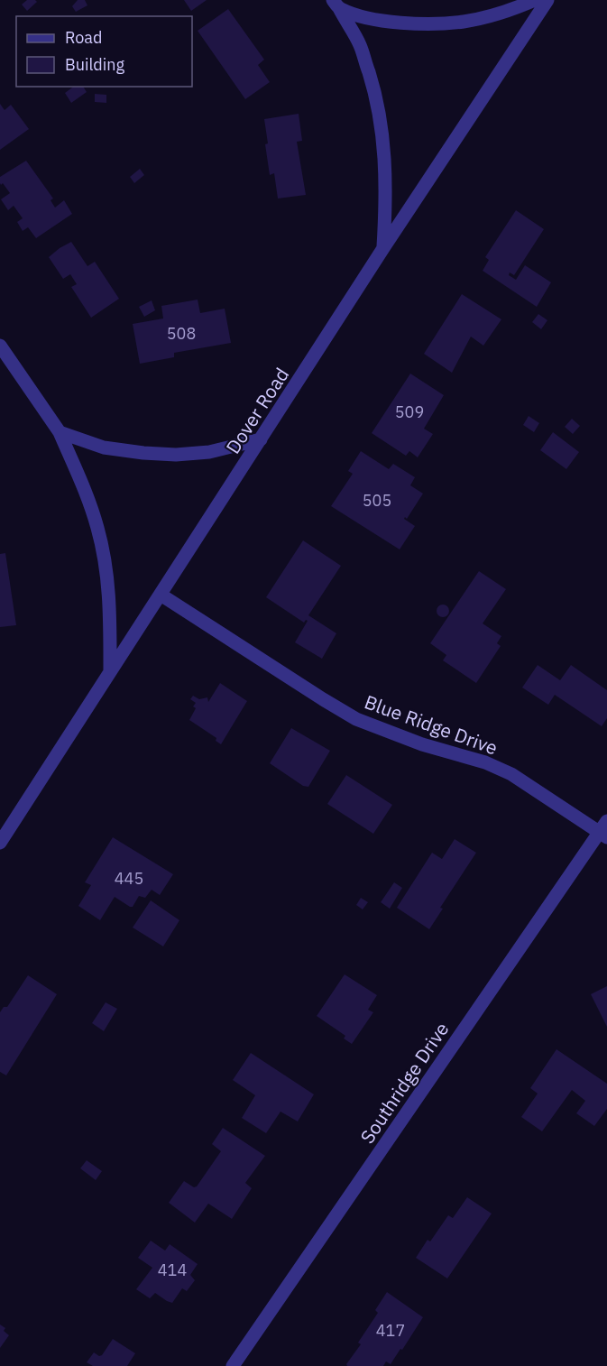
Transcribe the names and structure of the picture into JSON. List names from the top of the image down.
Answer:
{
  "streets": {
    "street": ["Dover Road", "Blue Ridge Drive", "Southridge Drive"]
  },
  "crossings": [
    ["Dover Road", "Blue Ridge Drive"],
    ["Blue Ridge Drive", "Southridge Drive"]
  ],
  "house_numbers": [
    "508",
    "509",
    "505",
    "445",
    "414",
    "417"
  ],
  "legend": ["Road", "Building"]
}
